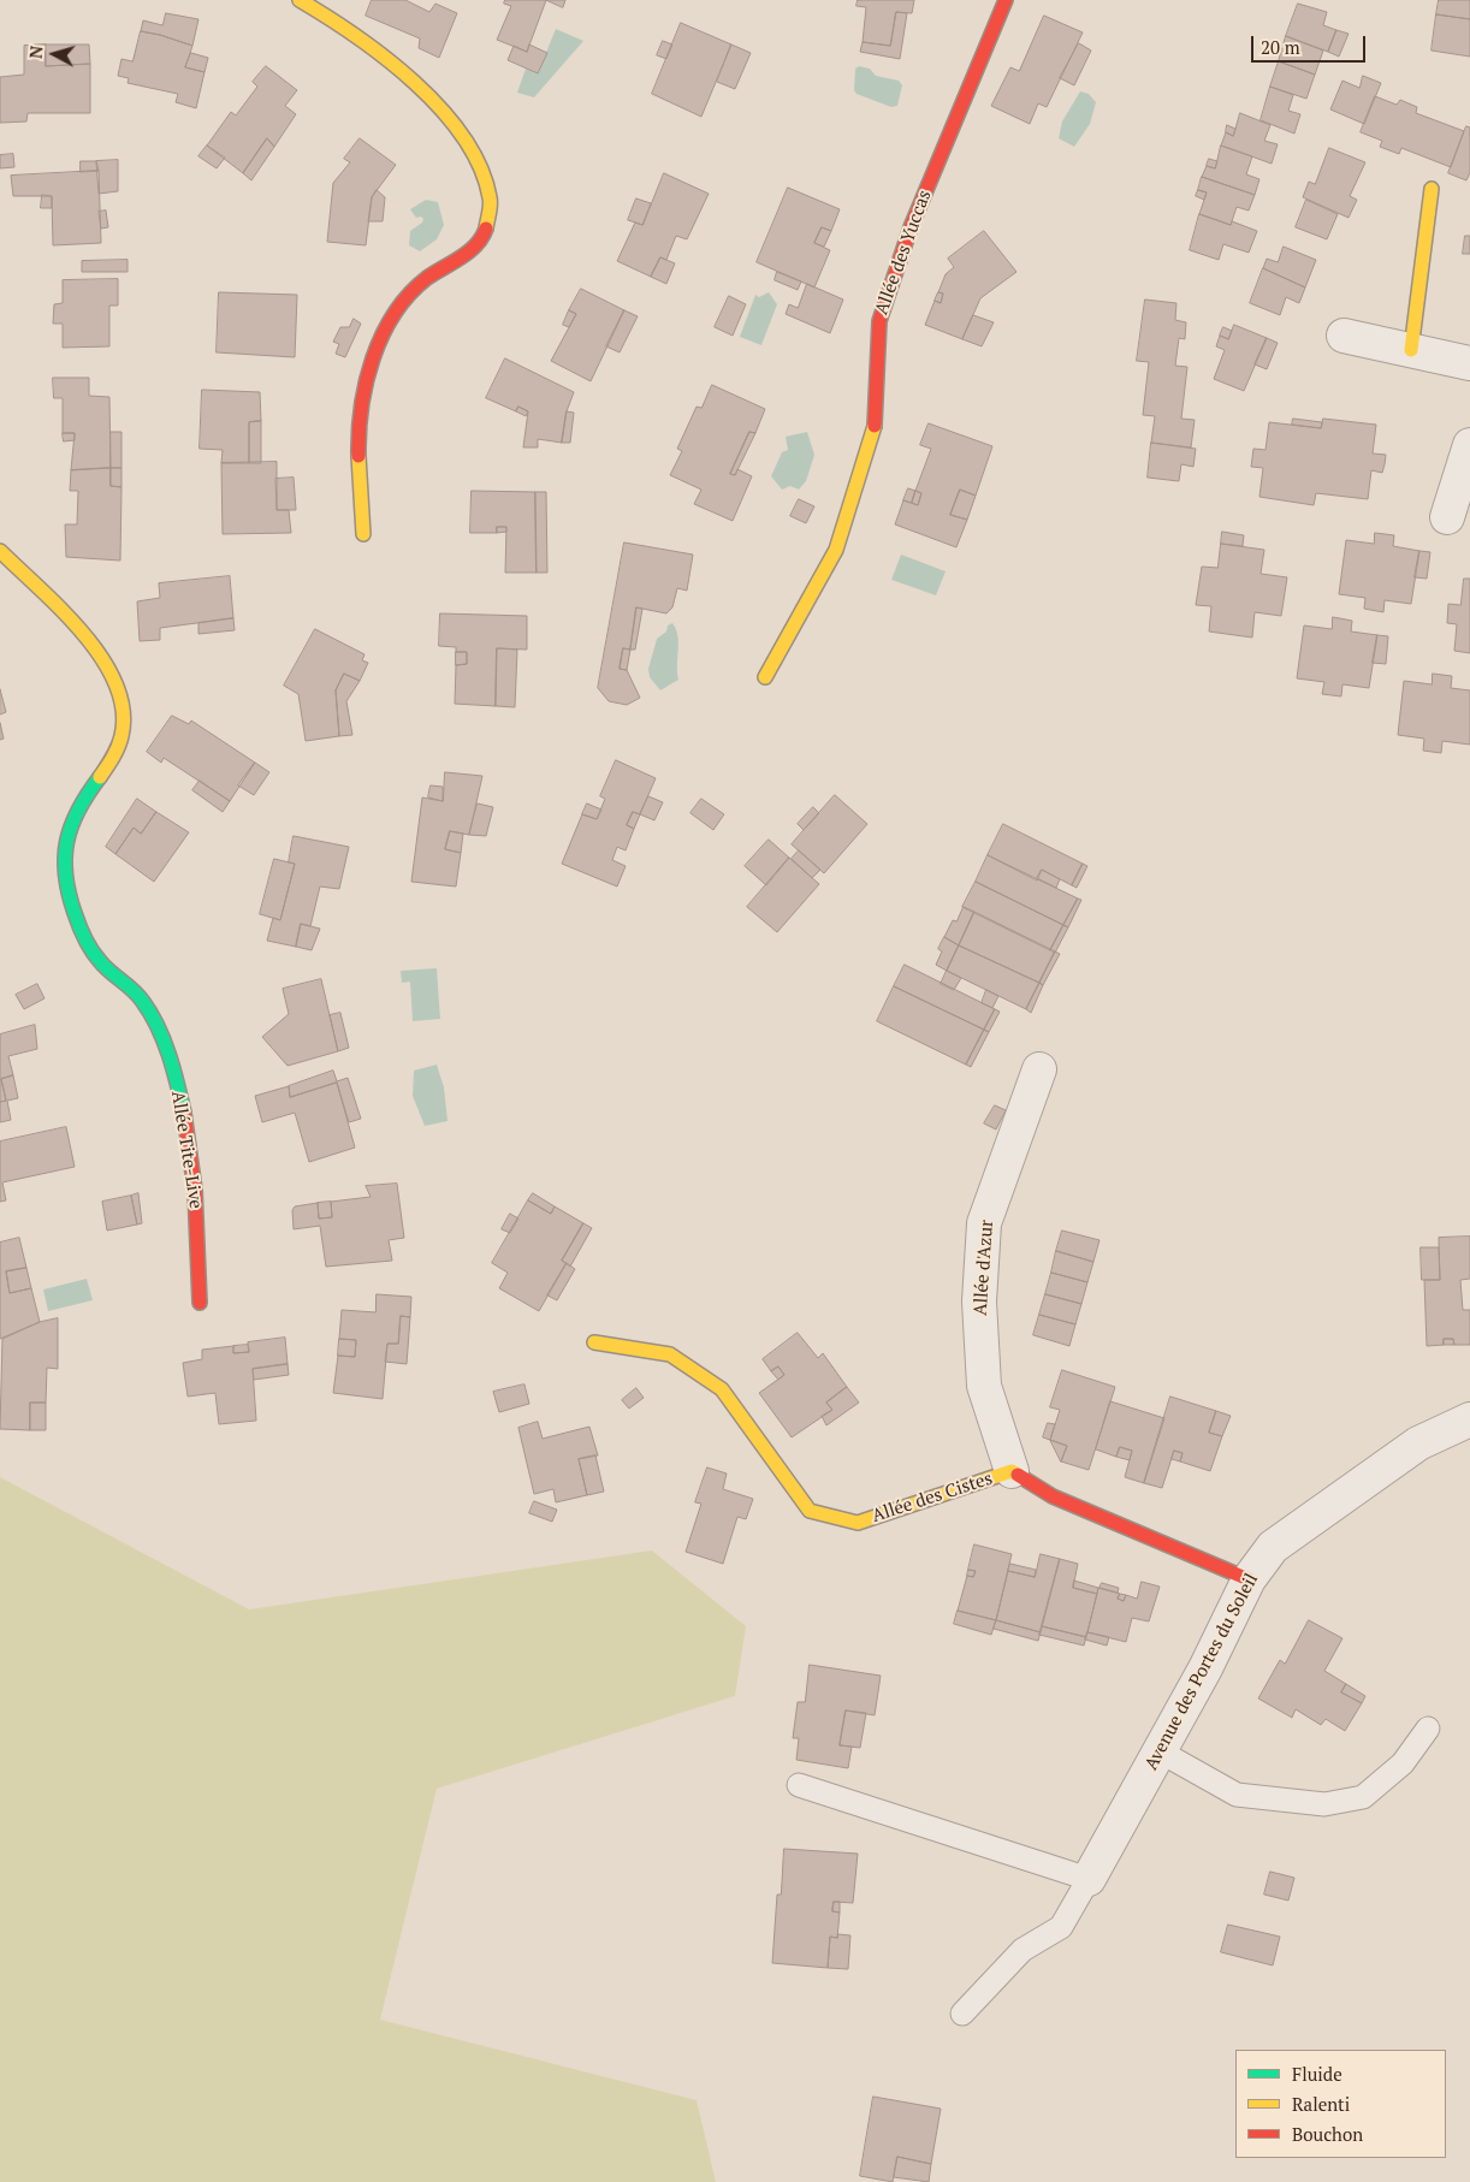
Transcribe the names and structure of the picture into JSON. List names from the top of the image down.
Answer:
{
  "streets": {
    "street": [
      "Allée des Yuccas",
      "Allée Tite-Live",
      "Allée d'Azur",
      "Allée des Cistes",
      "Avenue des Portes du Soleil"
    ]
  },
  "crossings": [
    ["Allée d'Azur", "Allée des Cistes"],
    ["Allée des Cistes", "Avenue des Portes du Soleil"]
  ],
  "legend": ["Fluide", "Ralenti", "Bouchon"],
  "scale_bar": "20 m",
  "north": "left"
}
